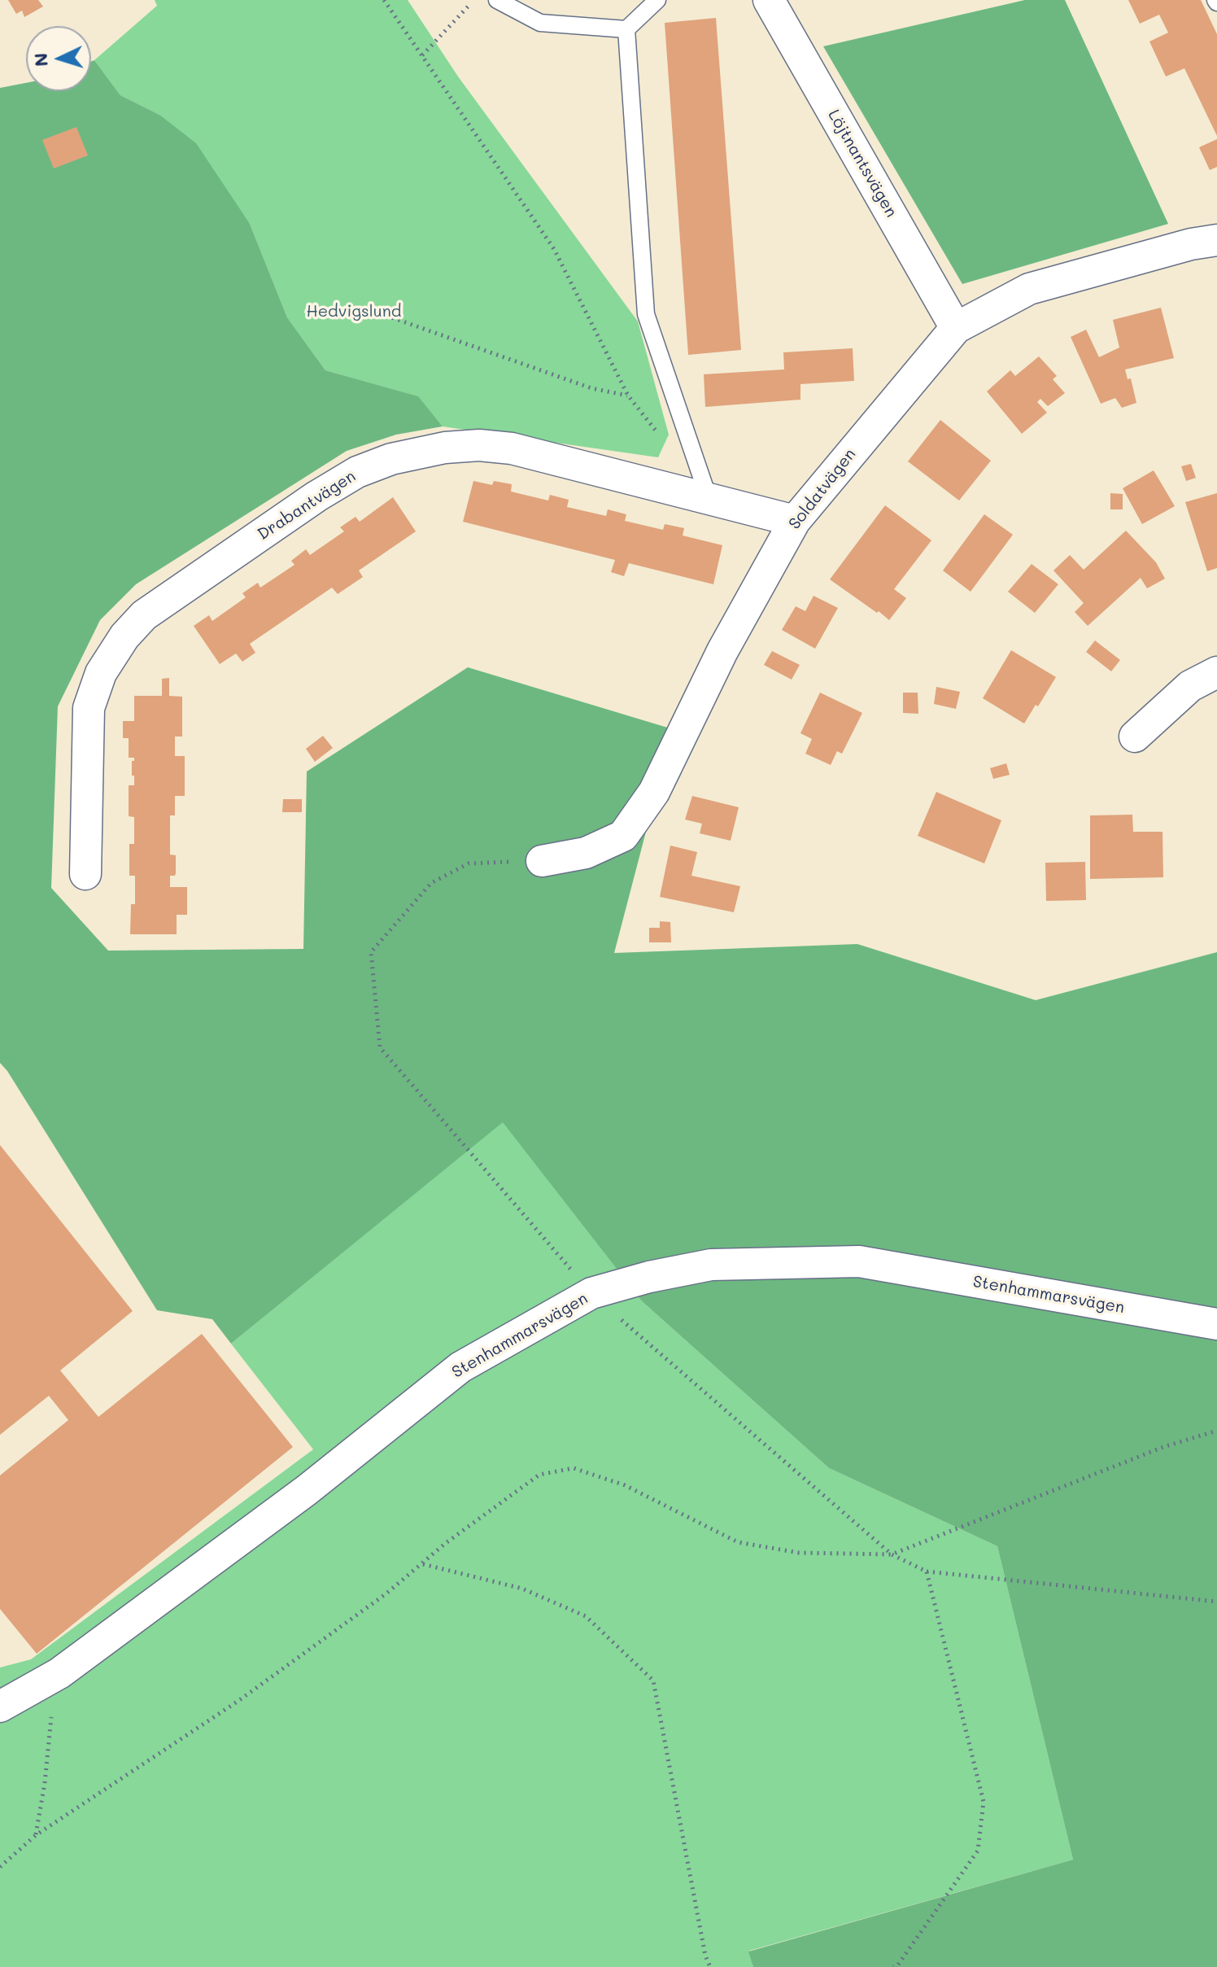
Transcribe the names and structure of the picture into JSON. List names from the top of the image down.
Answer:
{
  "streets": {
    "street": [
      "Löjtnantsvägen",
      "Soldatvägen",
      "Drabantvägen",
      "Stenhammarsvägen"
    ]
  },
  "crossings": [
    ["Löjtnantsvägen", "Soldatvägen"],
    ["Soldatvägen", "Drabantvägen"]
  ],
  "parks": ["Hedvigslund"],
  "north": "left"
}
